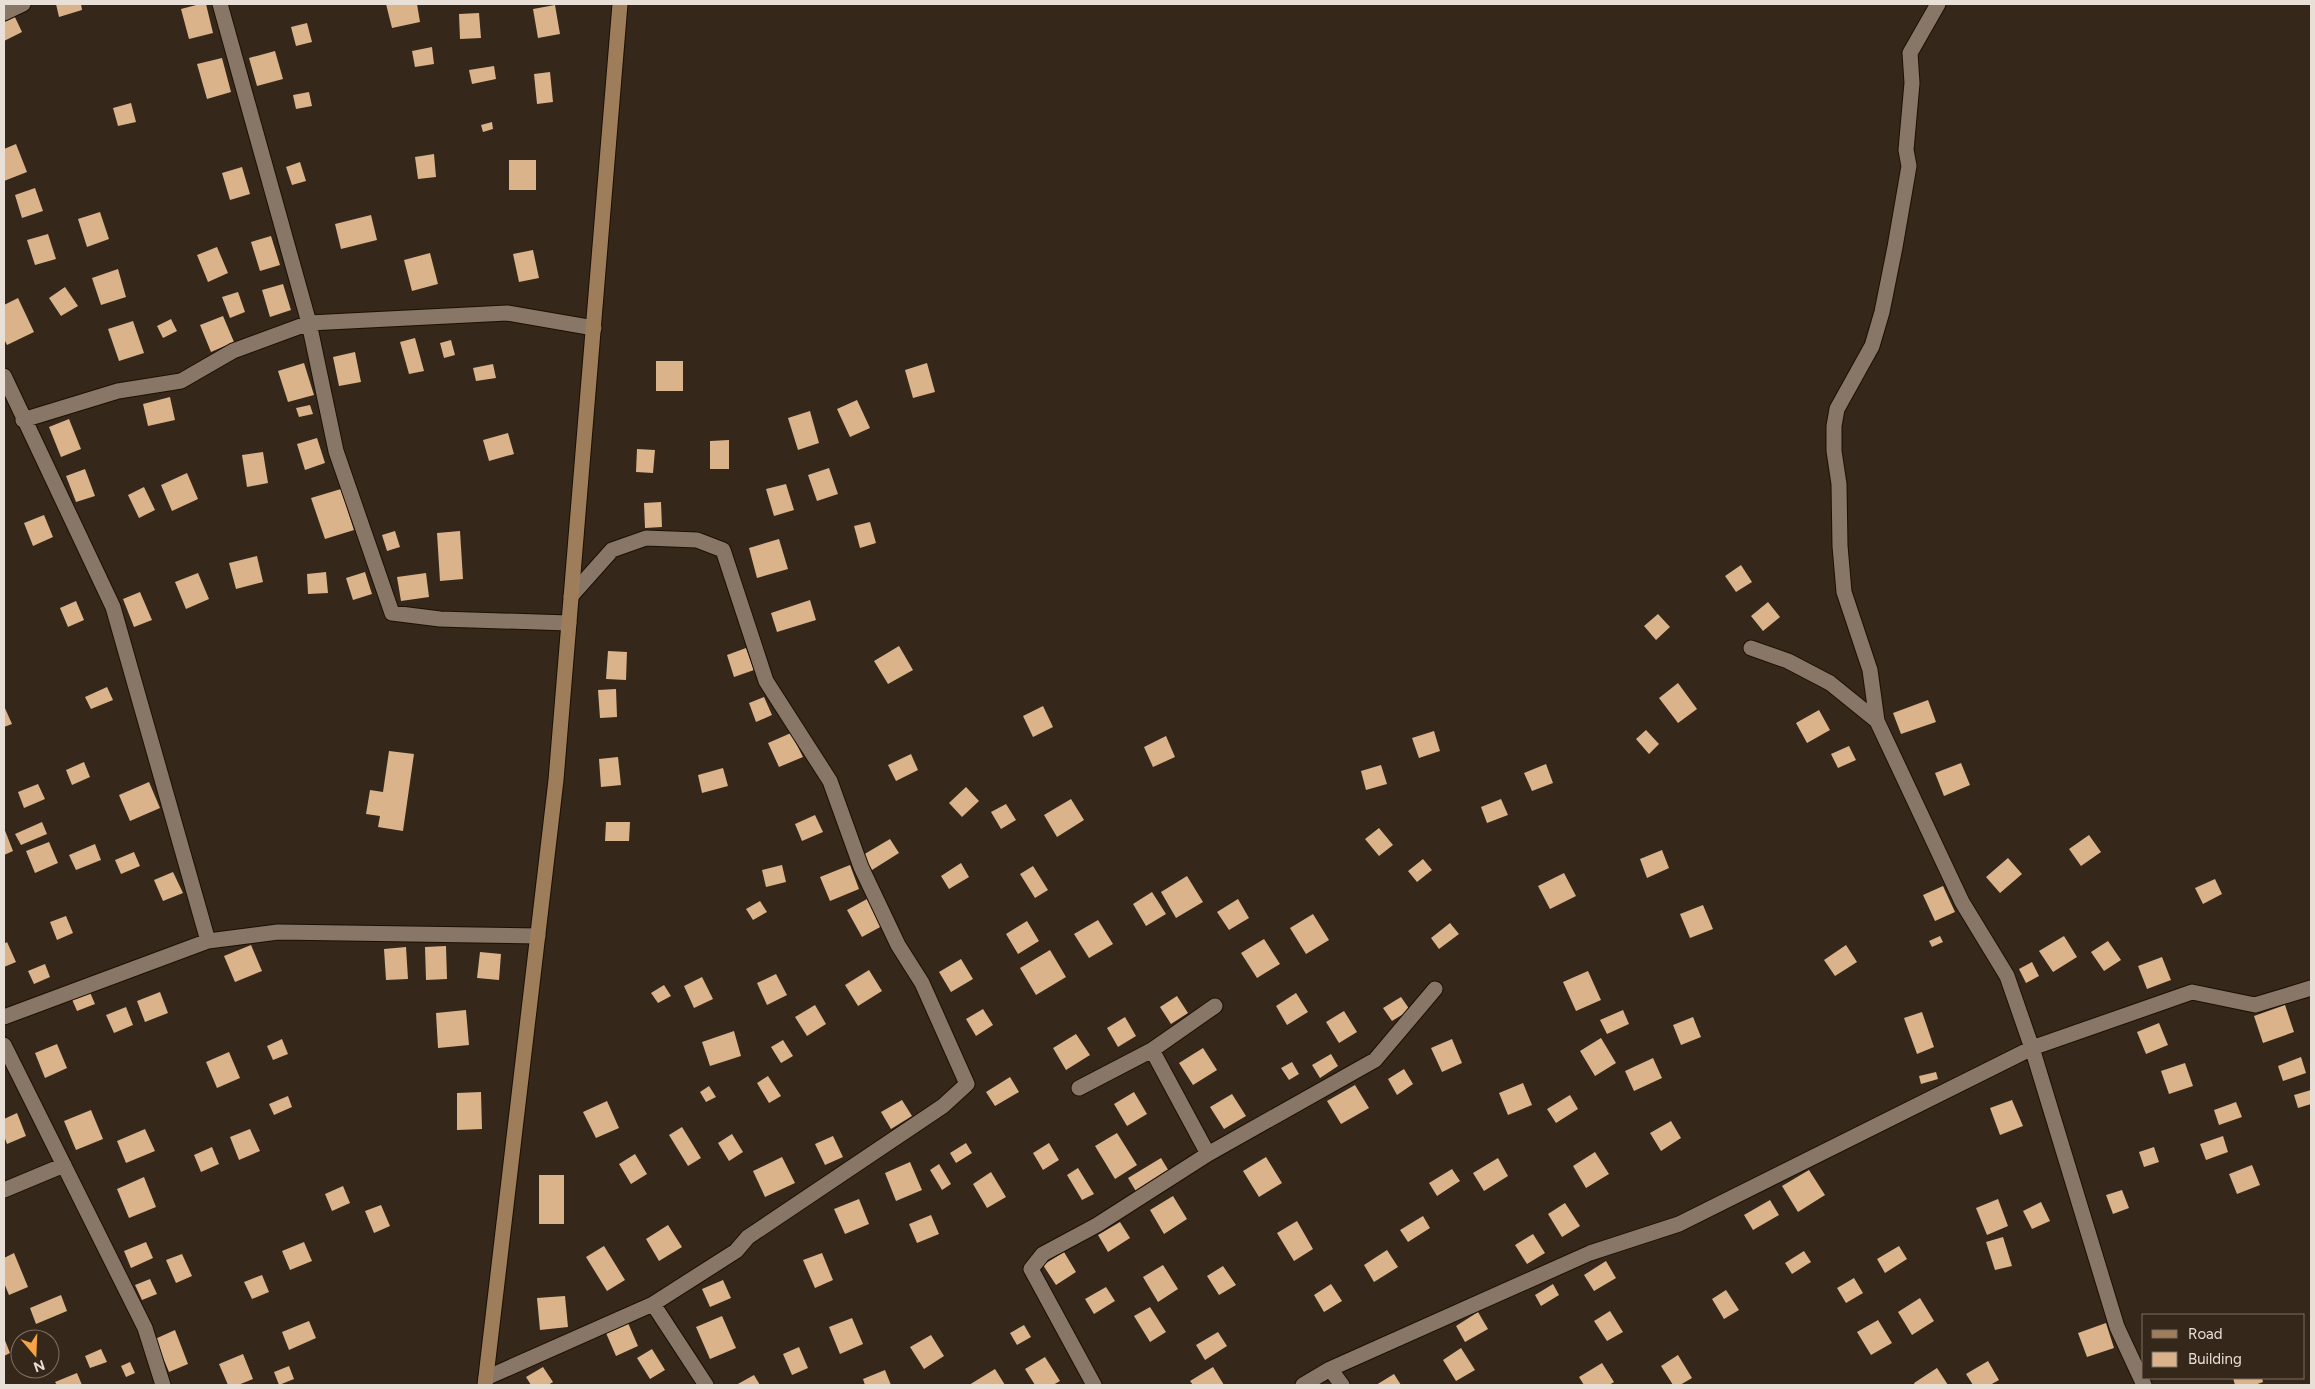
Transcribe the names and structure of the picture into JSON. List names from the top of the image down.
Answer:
{
  "legend": ["Road", "Building"],
  "north": "bottom"
}
